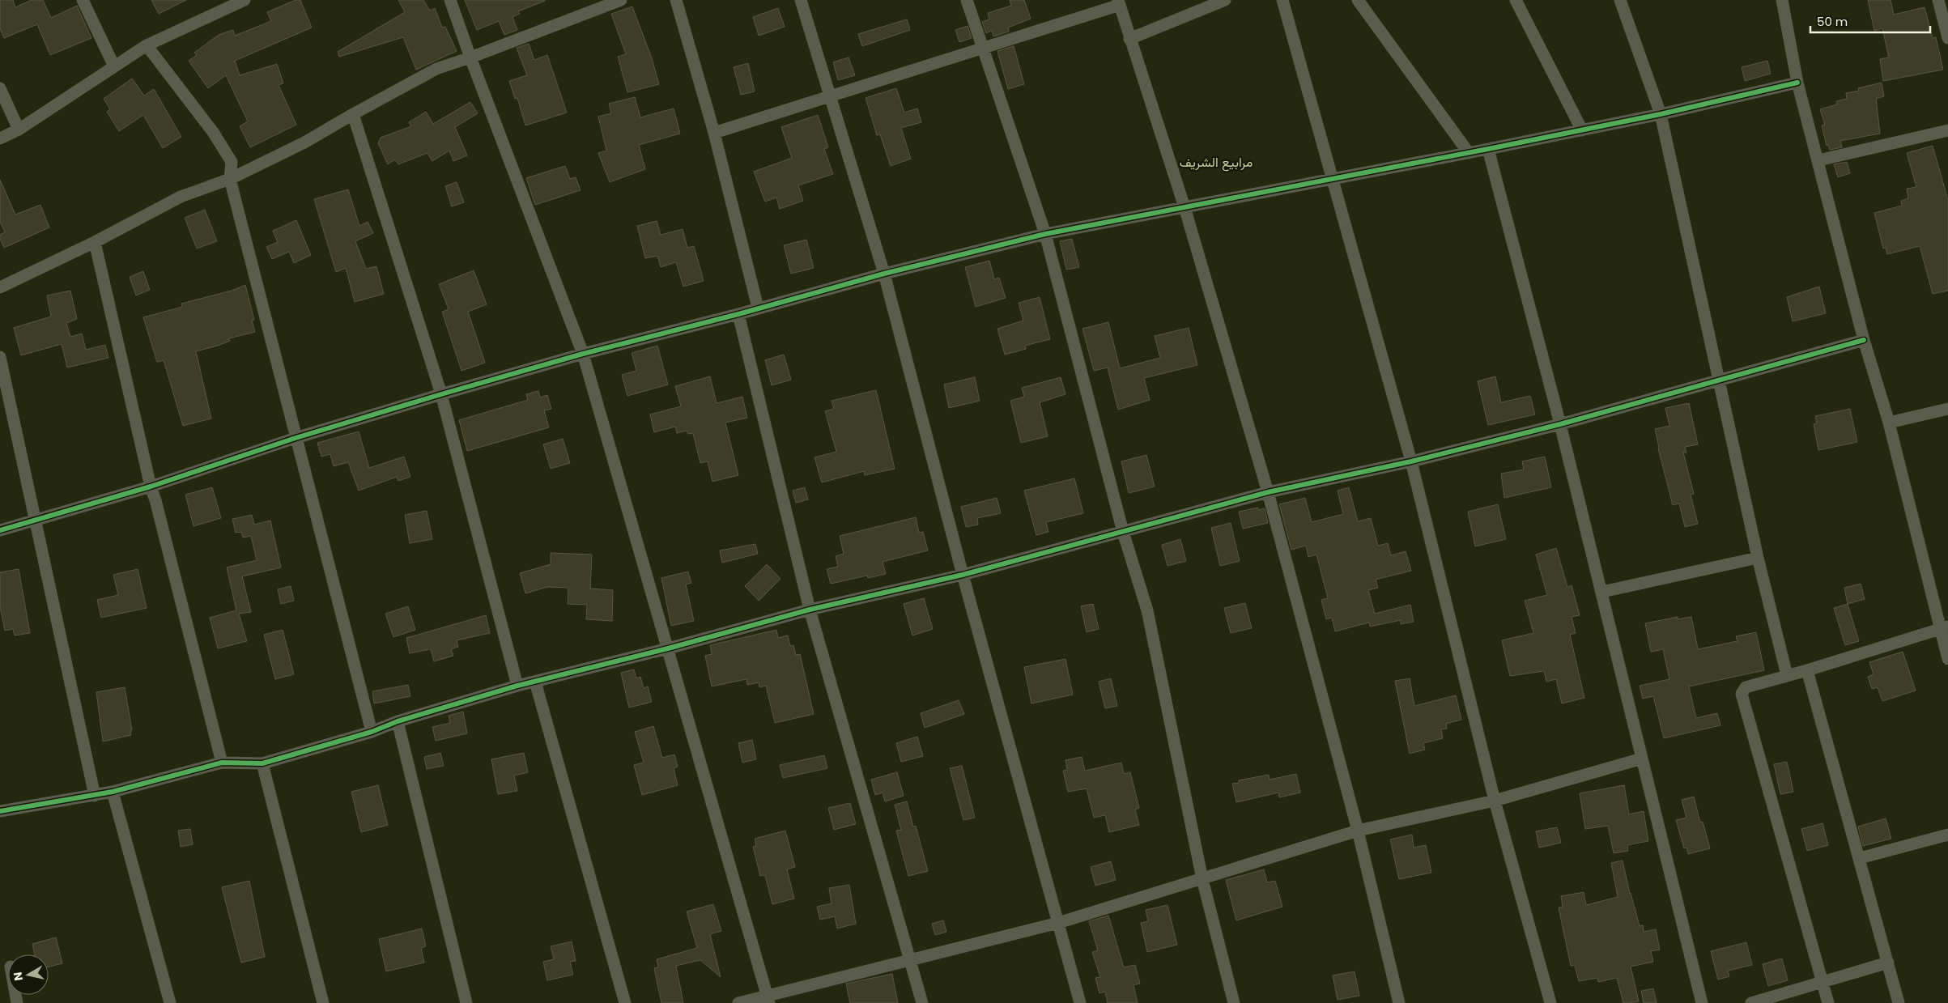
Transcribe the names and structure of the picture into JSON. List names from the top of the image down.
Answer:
{
  "districts": ["مرابيع الشريف"],
  "scale_bar": "50 m",
  "north": "left"
}
